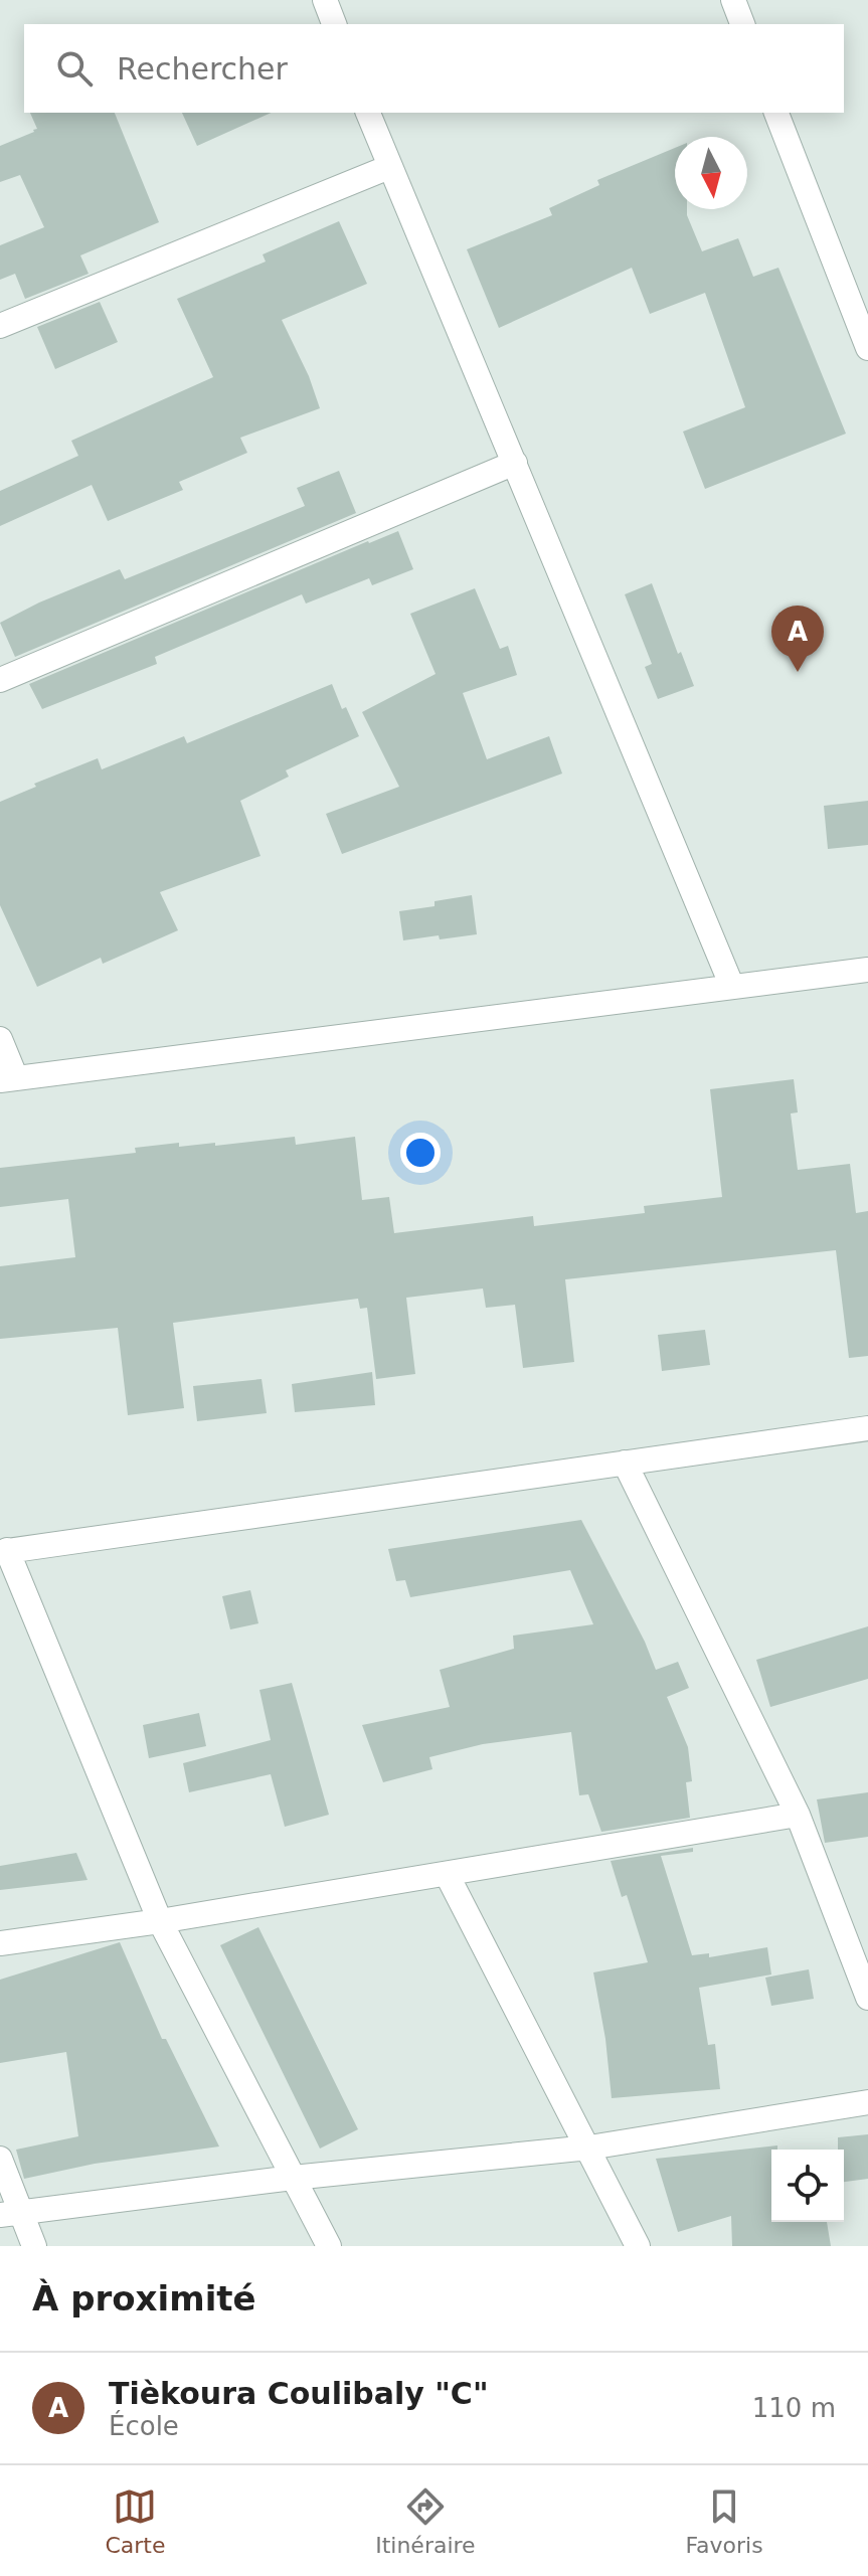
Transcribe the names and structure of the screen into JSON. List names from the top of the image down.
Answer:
{
  "north": "bottom",
  "page": {
    "search": "Rechercher",
    "pins": "A",
    "heading": "À proximité",
    "list": [
      {
        "mark": "A",
        "name": "Tièkoura Coulibaly \"C\"",
        "note": "École",
        "value": "110 m"
      }
    ],
    "nav": ["Carte", "Itinéraire", "Favoris"]
  }
}
